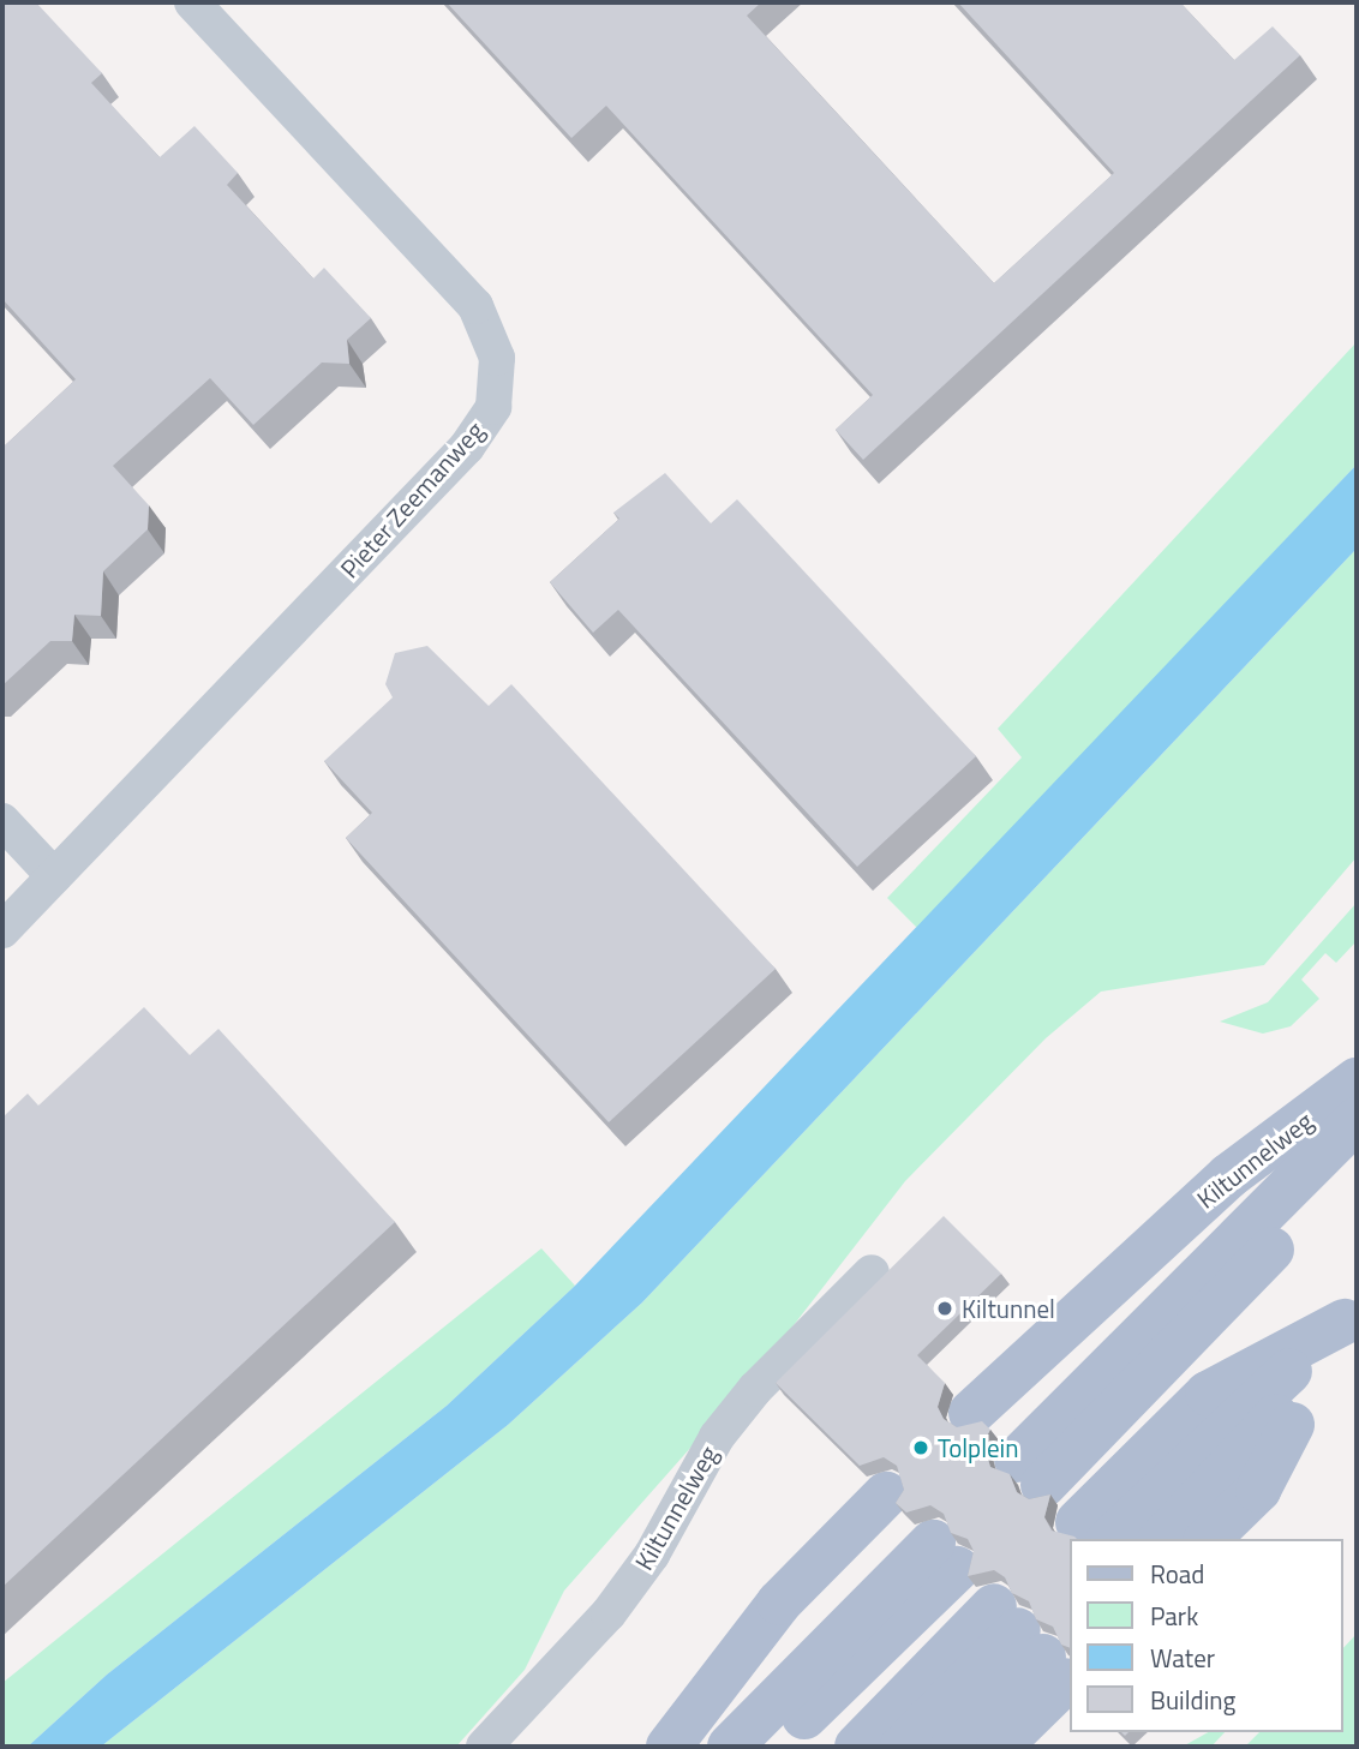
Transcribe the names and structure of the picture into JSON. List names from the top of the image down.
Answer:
{
  "streets": {
    "main road": ["Kiltunnelweg"],
    "street": ["Pieter Zeemanweg"]
  },
  "places": ["Kiltunnel", "Tolplein"],
  "legend": [
    "Road",
    "Park",
    "Water",
    "Building"
  ]
}
